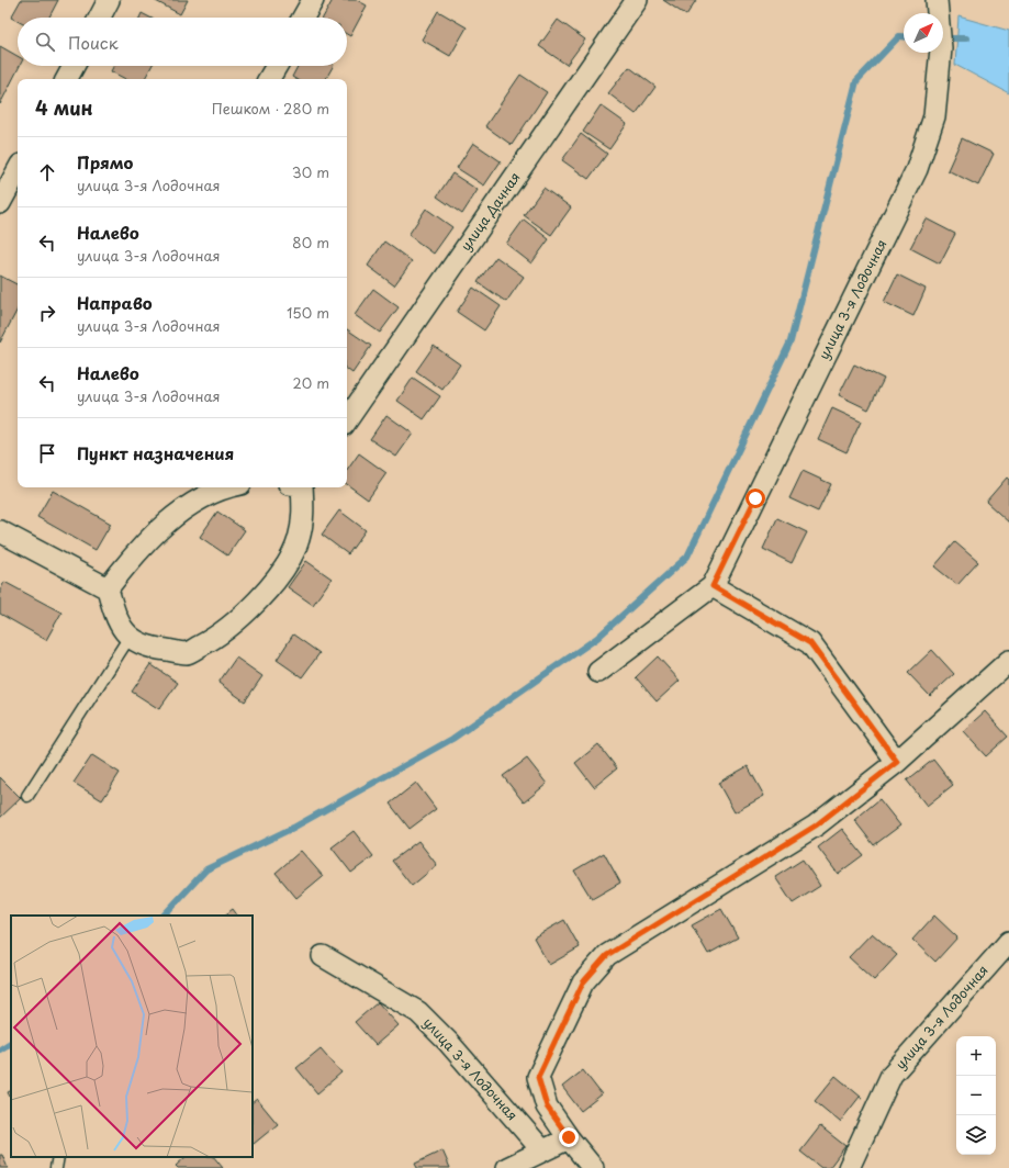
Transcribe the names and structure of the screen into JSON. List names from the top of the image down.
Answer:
{
  "streets": {
    "street": ["улица Дачная", "улица 3-я Лодочная"]
  },
  "north": "top right",
  "page": {
    "search": "Поиск",
    "heading": ["4 мин", "Пешком · 280 m"],
    "list": [
      ["Прямо", "улица 3-я Лодочная", "30 m"],
      ["Налево", "улица 3-я Лодочная", "80 m"],
      ["Направо", "улица 3-я Лодочная", "150 m"],
      ["Налево", "улица 3-я Лодочная", "20 m"],
      "Пункт назначения"
    ],
    "map_buttons": ["+", "−"]
  }
}
